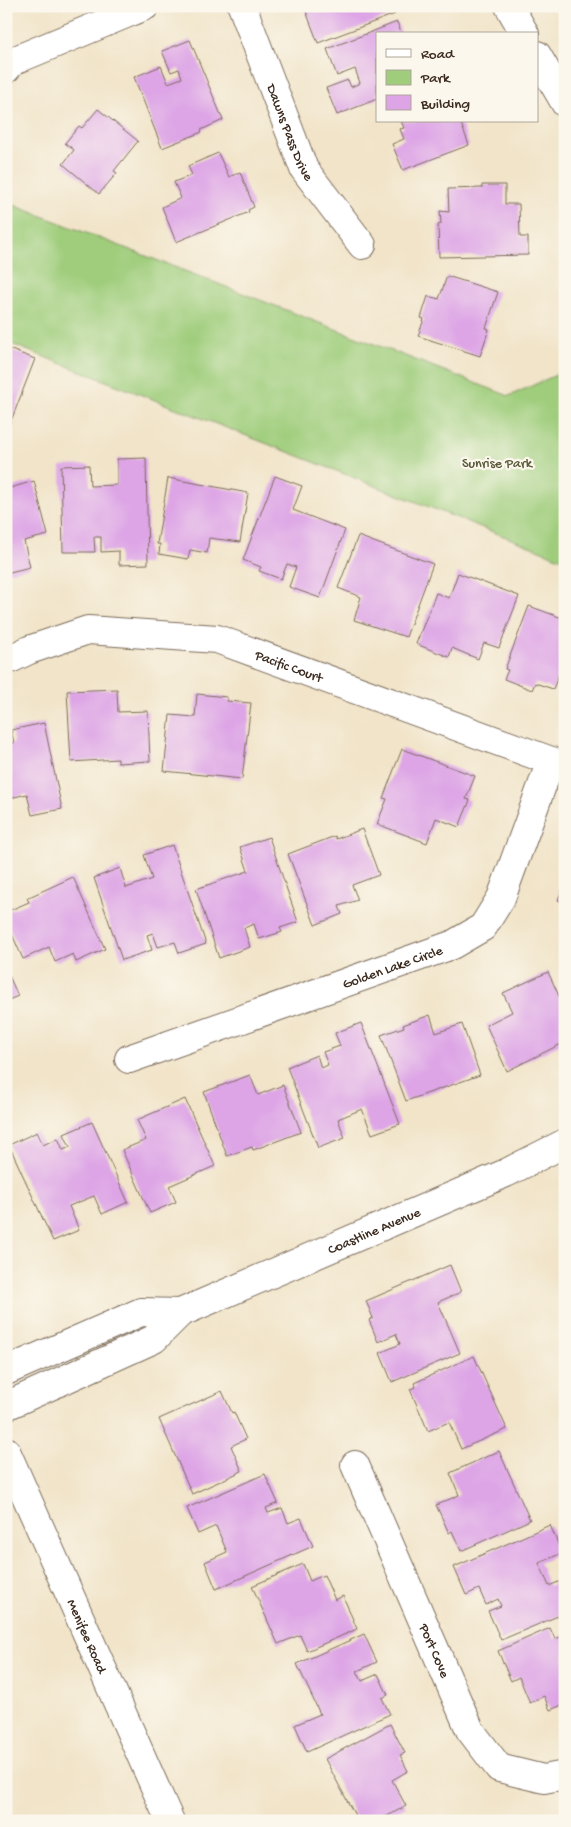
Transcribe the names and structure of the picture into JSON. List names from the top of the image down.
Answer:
{
  "streets": {
    "street": [
      "Dawns Pass Drive",
      "Pacific Court",
      "Golden Lake Circle",
      "Coastline Avenue",
      "Menifee Road",
      "Port Cove"
    ]
  },
  "crossings": [
    ["Pacific Court", "Golden Lake Circle"]
  ],
  "parks": ["Sunrise Park"],
  "legend": ["Road", "Park", "Building"]
}
